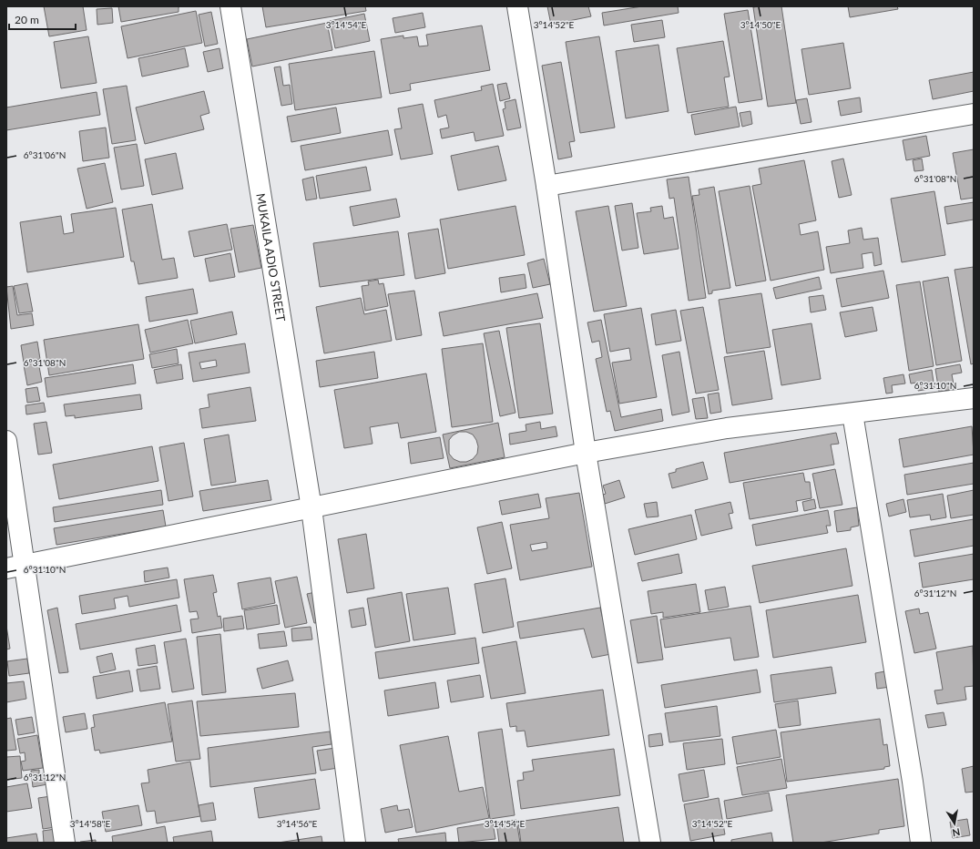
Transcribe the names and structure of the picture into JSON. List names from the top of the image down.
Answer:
{
  "streets": {
    "street": ["MUKAILA ADIO STREET"]
  },
  "scale_bar": "20 m",
  "north": "bottom",
  "coordinates": [
    "3°14'54\"E",
    "3°14'52\"E",
    "3°14'50\"E",
    "6°31'06\"N",
    "6°31'08\"N",
    "6°31'10\"N",
    "6°31'12\"N",
    "3°14'58\"E",
    "3°14'56\"E"
  ]
}
